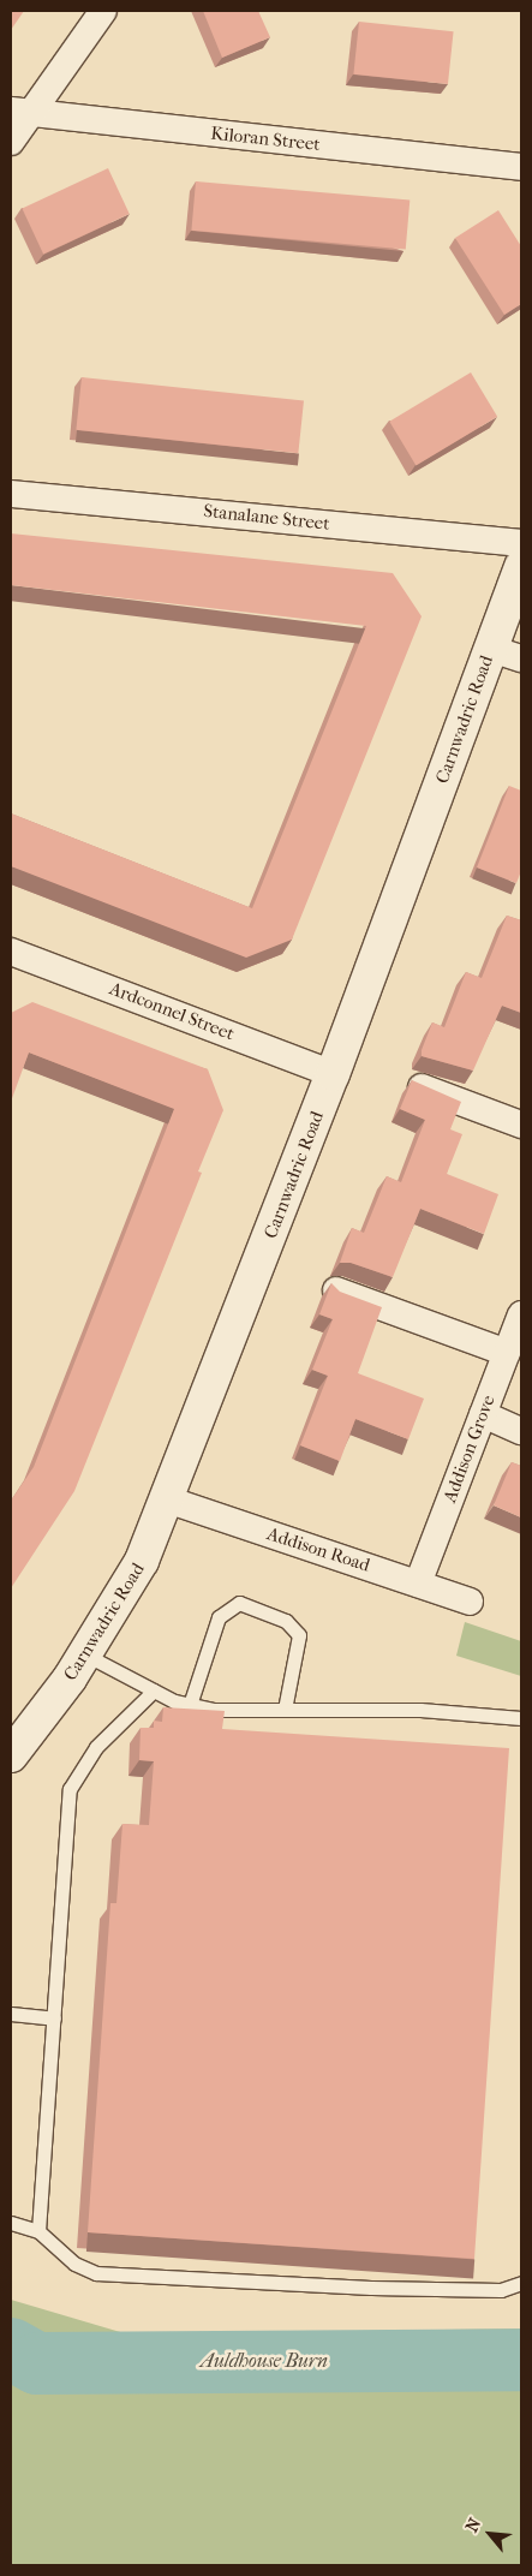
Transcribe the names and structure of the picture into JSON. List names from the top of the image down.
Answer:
{
  "streets": {
    "street": [
      "Kiloran Street",
      "Stanalane Street",
      "Carnwadric Road",
      "Ardconnel Street",
      "Addison Grove",
      "Addison Road"
    ]
  },
  "crossings": [
    ["Carnwadric Road", "Ardconnel Street"],
    ["Carnwadric Road", "Addison Road"],
    ["Addison Grove", "Addison Road"]
  ],
  "water": ["Auldhouse Burn"],
  "north": "top left"
}
